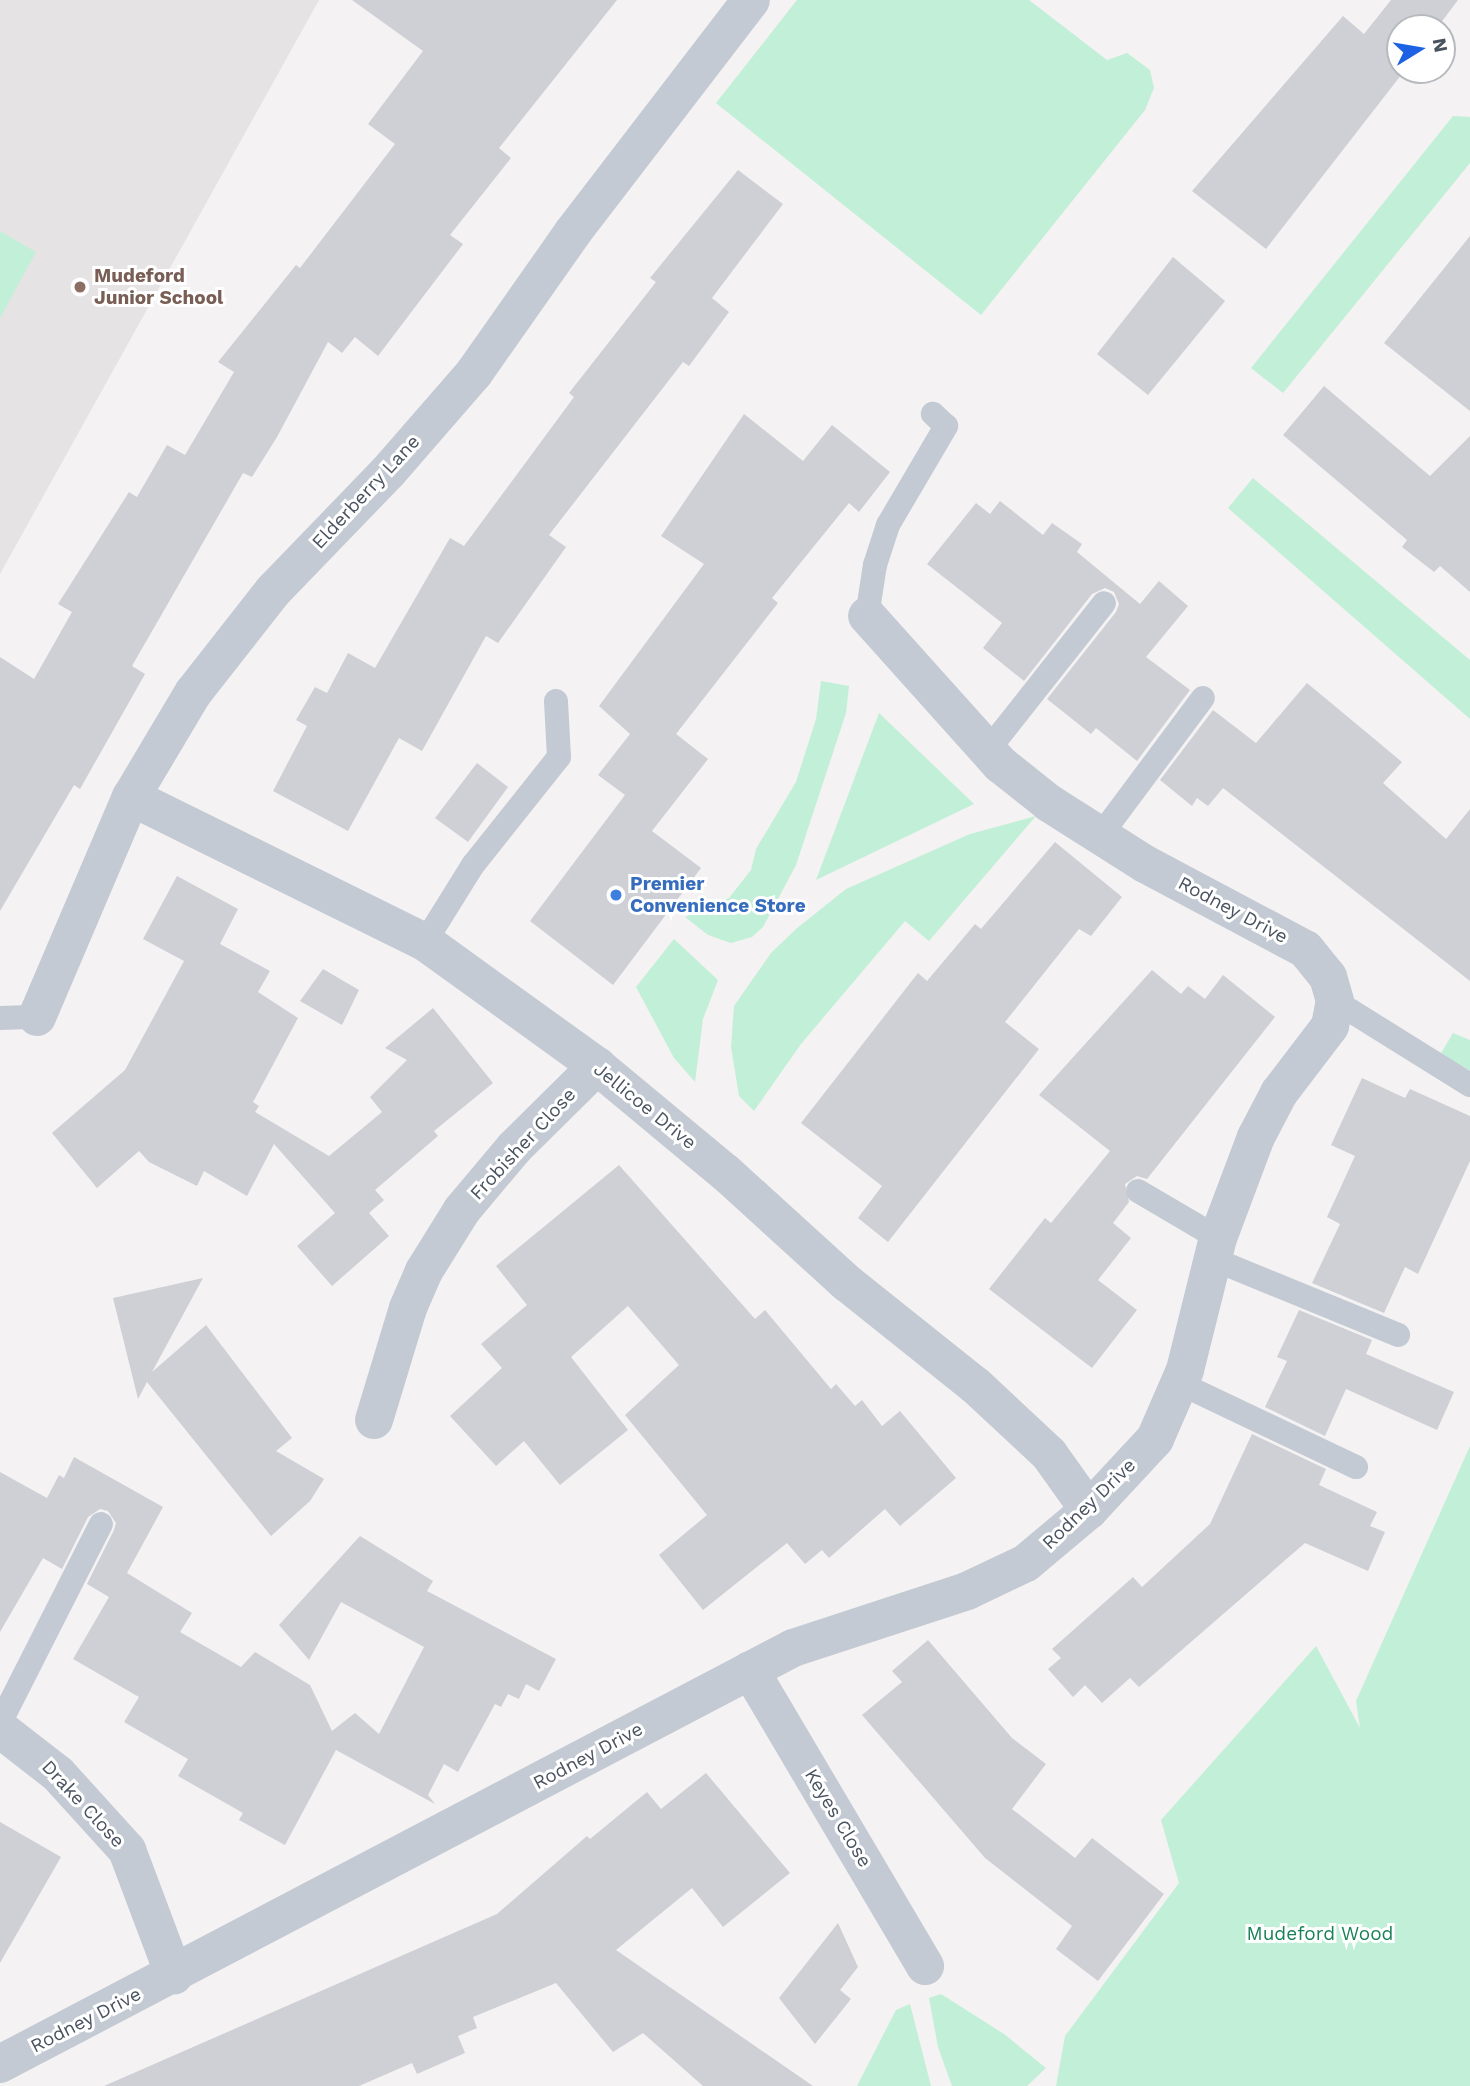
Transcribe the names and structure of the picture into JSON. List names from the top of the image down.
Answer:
{
  "streets": {
    "street": [
      "Elderberry Lane",
      "Rodney Drive",
      "Jellicoe Drive",
      "Frobisher Close",
      "Drake Close",
      "Keyes Close"
    ]
  },
  "crossings": [
    ["Elderberry Lane", "Jellicoe Drive"],
    ["Rodney Drive", "Jellicoe Drive"],
    ["Rodney Drive", "Drake Close"],
    ["Rodney Drive", "Keyes Close"],
    ["Jellicoe Drive", "Frobisher Close"]
  ],
  "parks": ["Mudeford Wood"],
  "places": ["Mudeford Junior School", "Premier Convenience Store"],
  "north": "right"
}
